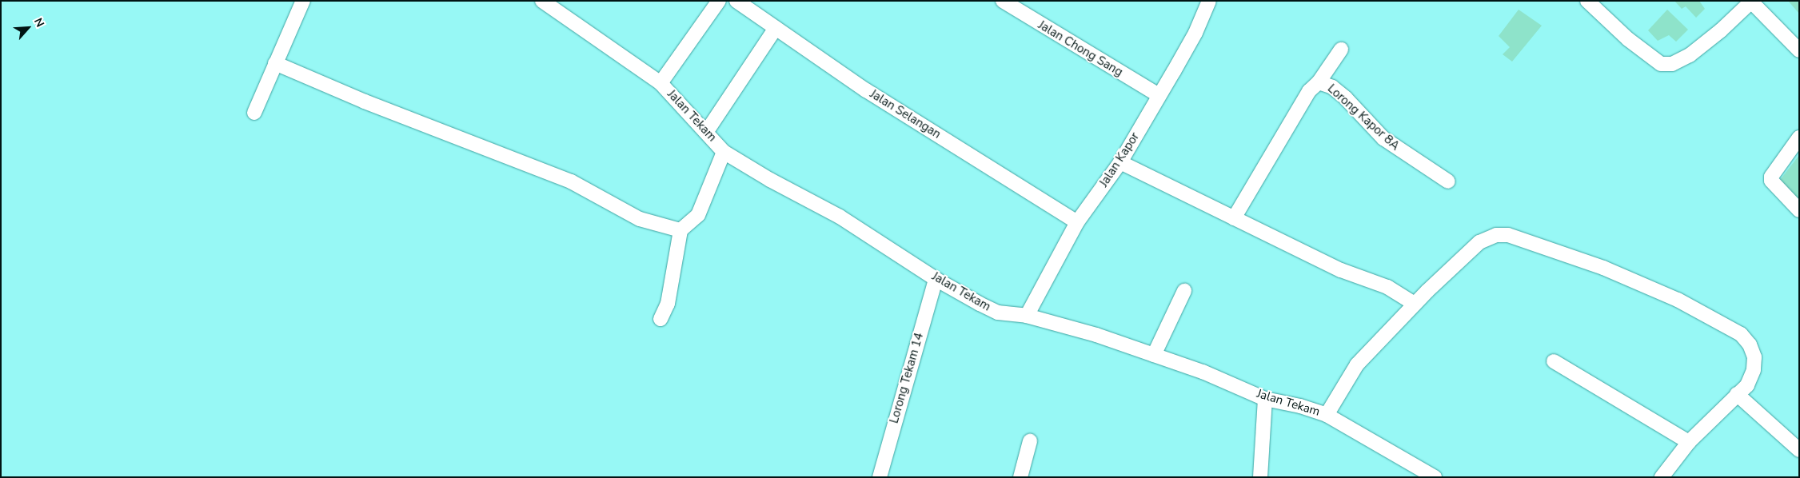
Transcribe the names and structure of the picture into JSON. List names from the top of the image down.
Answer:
{
  "streets": {
    "street": [
      "Jalan Chong Sang",
      "Jalan Selangan",
      "Jalan Tekam",
      "Lorong Kapor 8A",
      "Jalan Kapor",
      "Lorong Tekam 14"
    ]
  },
  "crossings": [
    ["Jalan Chong Sang", "Jalan Kapor"],
    ["Jalan Selangan", "Jalan Kapor"],
    ["Jalan Tekam", "Jalan Kapor"],
    ["Jalan Tekam", "Lorong Tekam 14"]
  ],
  "north": "top right"
}
